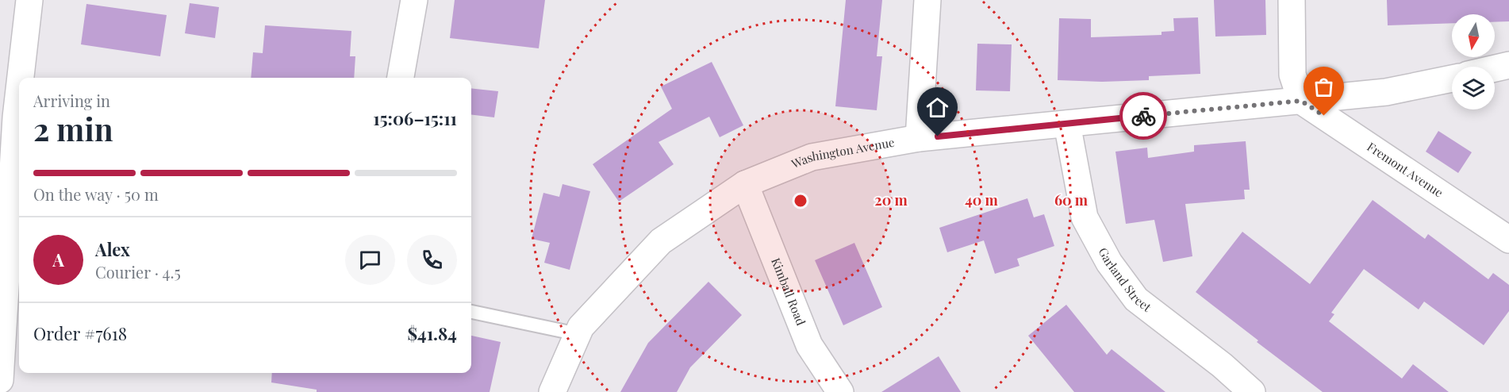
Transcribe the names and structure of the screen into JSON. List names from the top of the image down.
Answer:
{
  "streets": {
    "main road": [
      "Washington Avenue",
      "Fremont Avenue",
      "Garland Street",
      "Kimball Road"
    ]
  },
  "crossings": [
    ["Washington Avenue", "Fremont Avenue"],
    ["Washington Avenue", "Garland Street"],
    ["Washington Avenue", "Kimball Road"]
  ],
  "north": "bottom",
  "page": {
    "heading": ["2 min", "Arriving in", "15:06–15:11"],
    "panel": [
      "Alex",
      "Courier · 4.5",
      "Order #7618",
      "$41.84"
    ],
    "bar": "On the way · 50 m",
    "round": "A"
  },
  "rings": ["20 m", "40 m", "60 m"]
}
